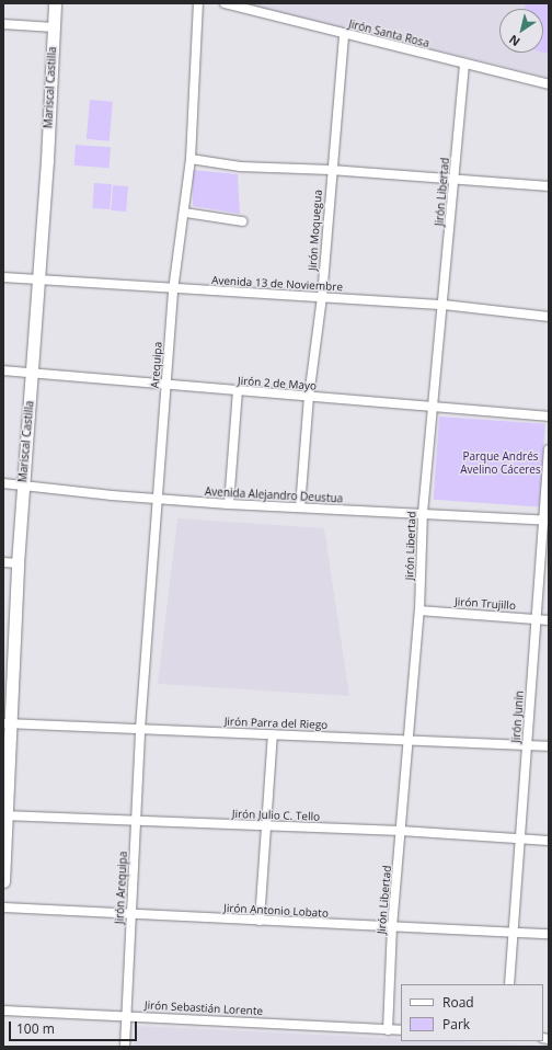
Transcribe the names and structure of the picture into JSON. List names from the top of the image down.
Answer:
{
  "streets": {
    "highway": ["Mariscal Castilla"],
    "street": [
      "Jirón Santa Rosa",
      "Jirón Libertad",
      "Jirón Moquegua",
      "Avenida 13 de Noviembre",
      "Arequipa",
      "Jirón 2 de Mayo",
      "Avenida Alejandro Deustua",
      "Jirón Trujillo",
      "Jirón Junín",
      "Jirón Parra del Riego",
      "Jirón Julio C. Tello",
      "Jirón Arequipa",
      "Jirón Antonio Lobato",
      "Jirón Sebastián Lorente"
    ]
  },
  "crossings": [
    ["Jirón Santa Rosa", "Jirón Libertad"],
    ["Jirón Santa Rosa", "Jirón Moquegua"],
    ["Mariscal Castilla", "Avenida 13 de Noviembre"],
    ["Mariscal Castilla", "Jirón 2 de Mayo"],
    ["Mariscal Castilla", "Avenida Alejandro Deustua"],
    ["Mariscal Castilla", "Jirón Parra del Riego"],
    ["Mariscal Castilla", "Jirón Julio C. Tello"],
    ["Jirón Libertad", "Avenida 13 de Noviembre"],
    ["Jirón Libertad", "Jirón 2 de Mayo"],
    ["Jirón Libertad", "Avenida Alejandro Deustua"],
    ["Jirón Libertad", "Jirón Trujillo"],
    ["Jirón Libertad", "Jirón Parra del Riego"],
    ["Jirón Libertad", "Jirón Julio C. Tello"],
    ["Jirón Libertad", "Jirón Antonio Lobato"],
    ["Jirón Libertad", "Jirón Sebastián Lorente"],
    ["Jirón Moquegua", "Avenida 13 de Noviembre"],
    ["Jirón Moquegua", "Jirón 2 de Mayo"],
    ["Jirón Moquegua", "Avenida Alejandro Deustua"],
    ["Avenida 13 de Noviembre", "Arequipa"],
    ["Arequipa", "Jirón 2 de Mayo"],
    ["Arequipa", "Avenida Alejandro Deustua"],
    ["Arequipa", "Jirón Parra del Riego"],
    ["Arequipa", "Jirón Arequipa"],
    ["Avenida Alejandro Deustua", "Jirón Junín"],
    ["Jirón Trujillo", "Jirón Junín"],
    ["Jirón Junín", "Jirón Parra del Riego"],
    ["Jirón Junín", "Jirón Julio C. Tello"],
    ["Jirón Junín", "Jirón Antonio Lobato"],
    ["Jirón Parra del Riego", "Jirón Arequipa"],
    ["Jirón Julio C. Tello", "Jirón Arequipa"],
    ["Jirón Arequipa", "Jirón Antonio Lobato"],
    ["Jirón Arequipa", "Jirón Sebastián Lorente"]
  ],
  "parks": ["Parque Andrés Avelino Cáceres"],
  "legend": ["Road", "Park"],
  "scale_bar": "100 m",
  "north": "bottom left"
}
